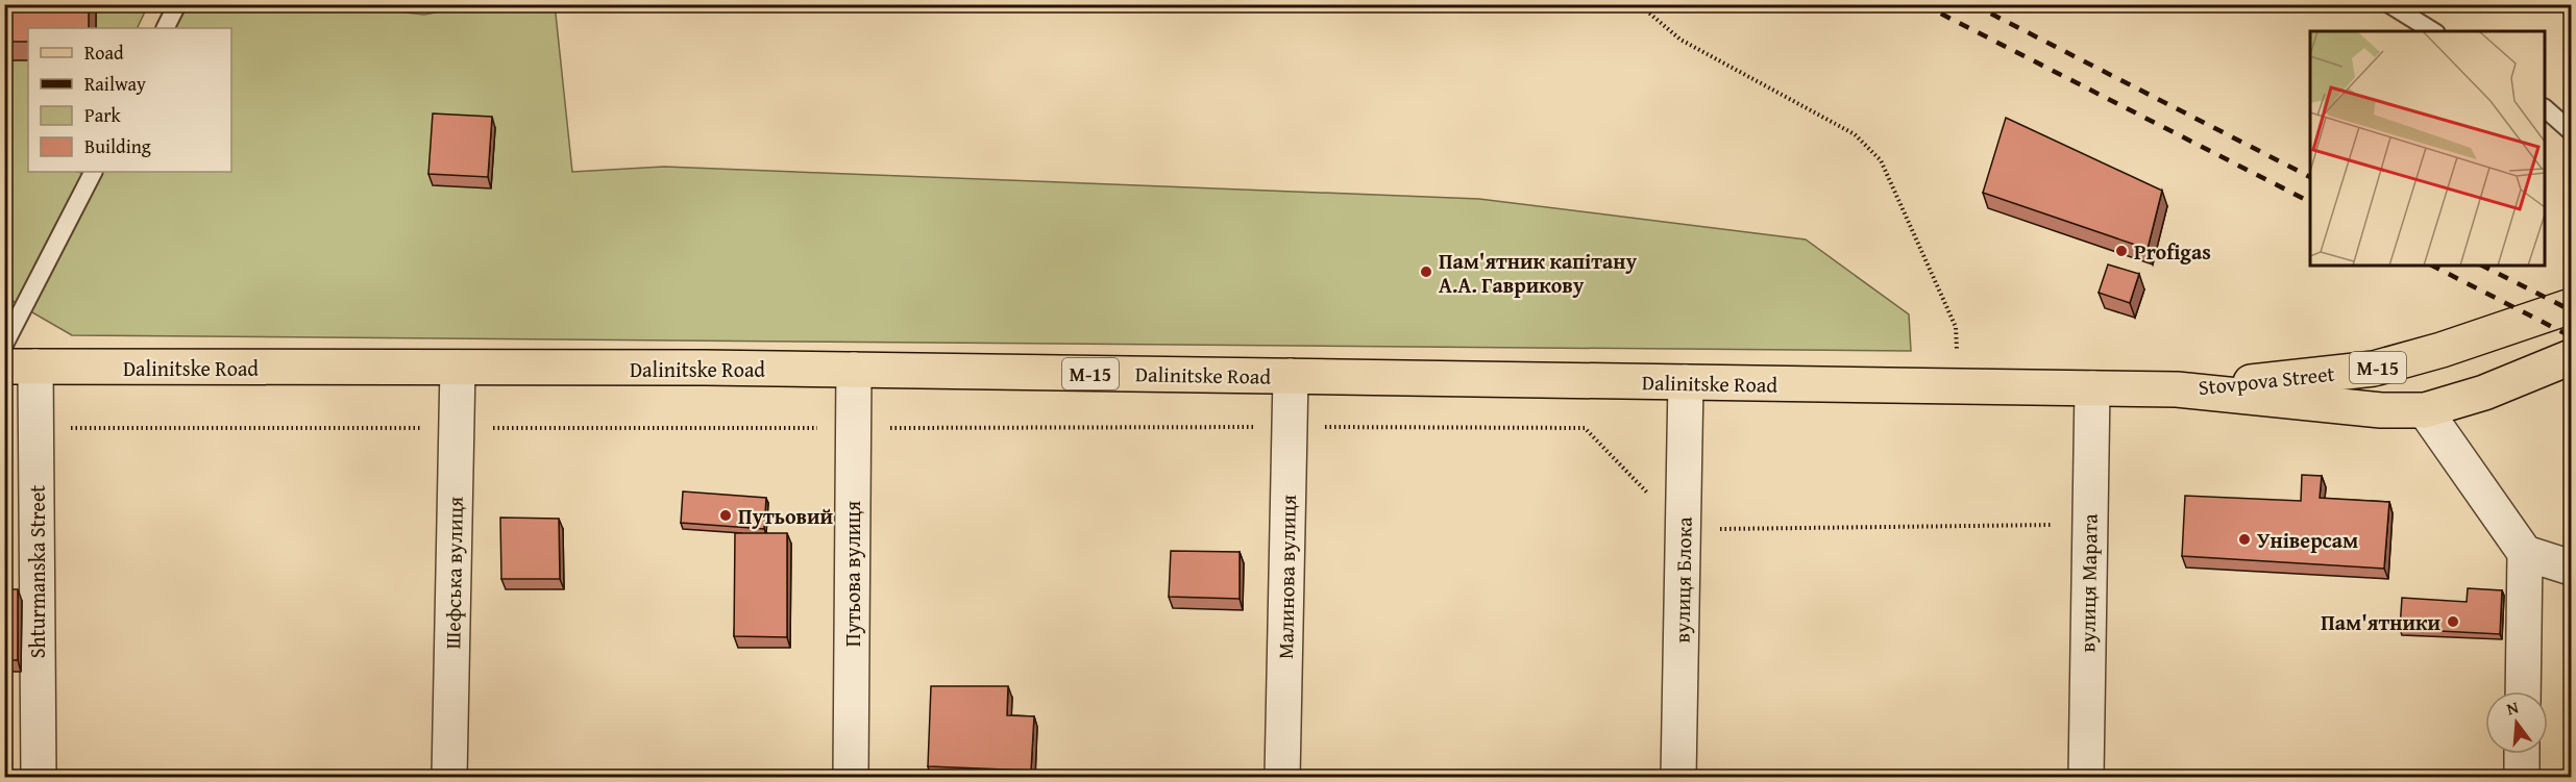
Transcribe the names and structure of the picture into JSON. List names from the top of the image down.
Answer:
{
  "streets": {
    "main road": ["Dalinitske Road", "М-15", "Stovpova Street"],
    "street": [
      "Shturmanska Street",
      "Шефська вулиця",
      "Путьова вулиця",
      "Малинова вулиця",
      "вулиця Блока",
      "вулиця Марата"
    ]
  },
  "crossings": [
    ["Dalinitske Road", "М-15"],
    ["Dalinitske Road", "Stovpova Street"],
    ["Dalinitske Road", "Shturmanska Street"],
    ["Dalinitske Road", "Шефська вулиця"],
    ["Dalinitske Road", "Путьова вулиця"],
    ["Dalinitske Road", "Малинова вулиця"],
    ["Dalinitske Road", "вулиця Блока"],
    ["Dalinitske Road", "вулиця Марата"],
    ["М-15", "Stovpova Street"]
  ],
  "places": [
    "Profigas",
    "Пам'ятник капітану А.А. Гаврикову",
    "Путьовий",
    "Універсам",
    "Пам'ятники"
  ],
  "legend": [
    "Road",
    "Railway",
    "Park",
    "Building"
  ],
  "north": "top"
}
